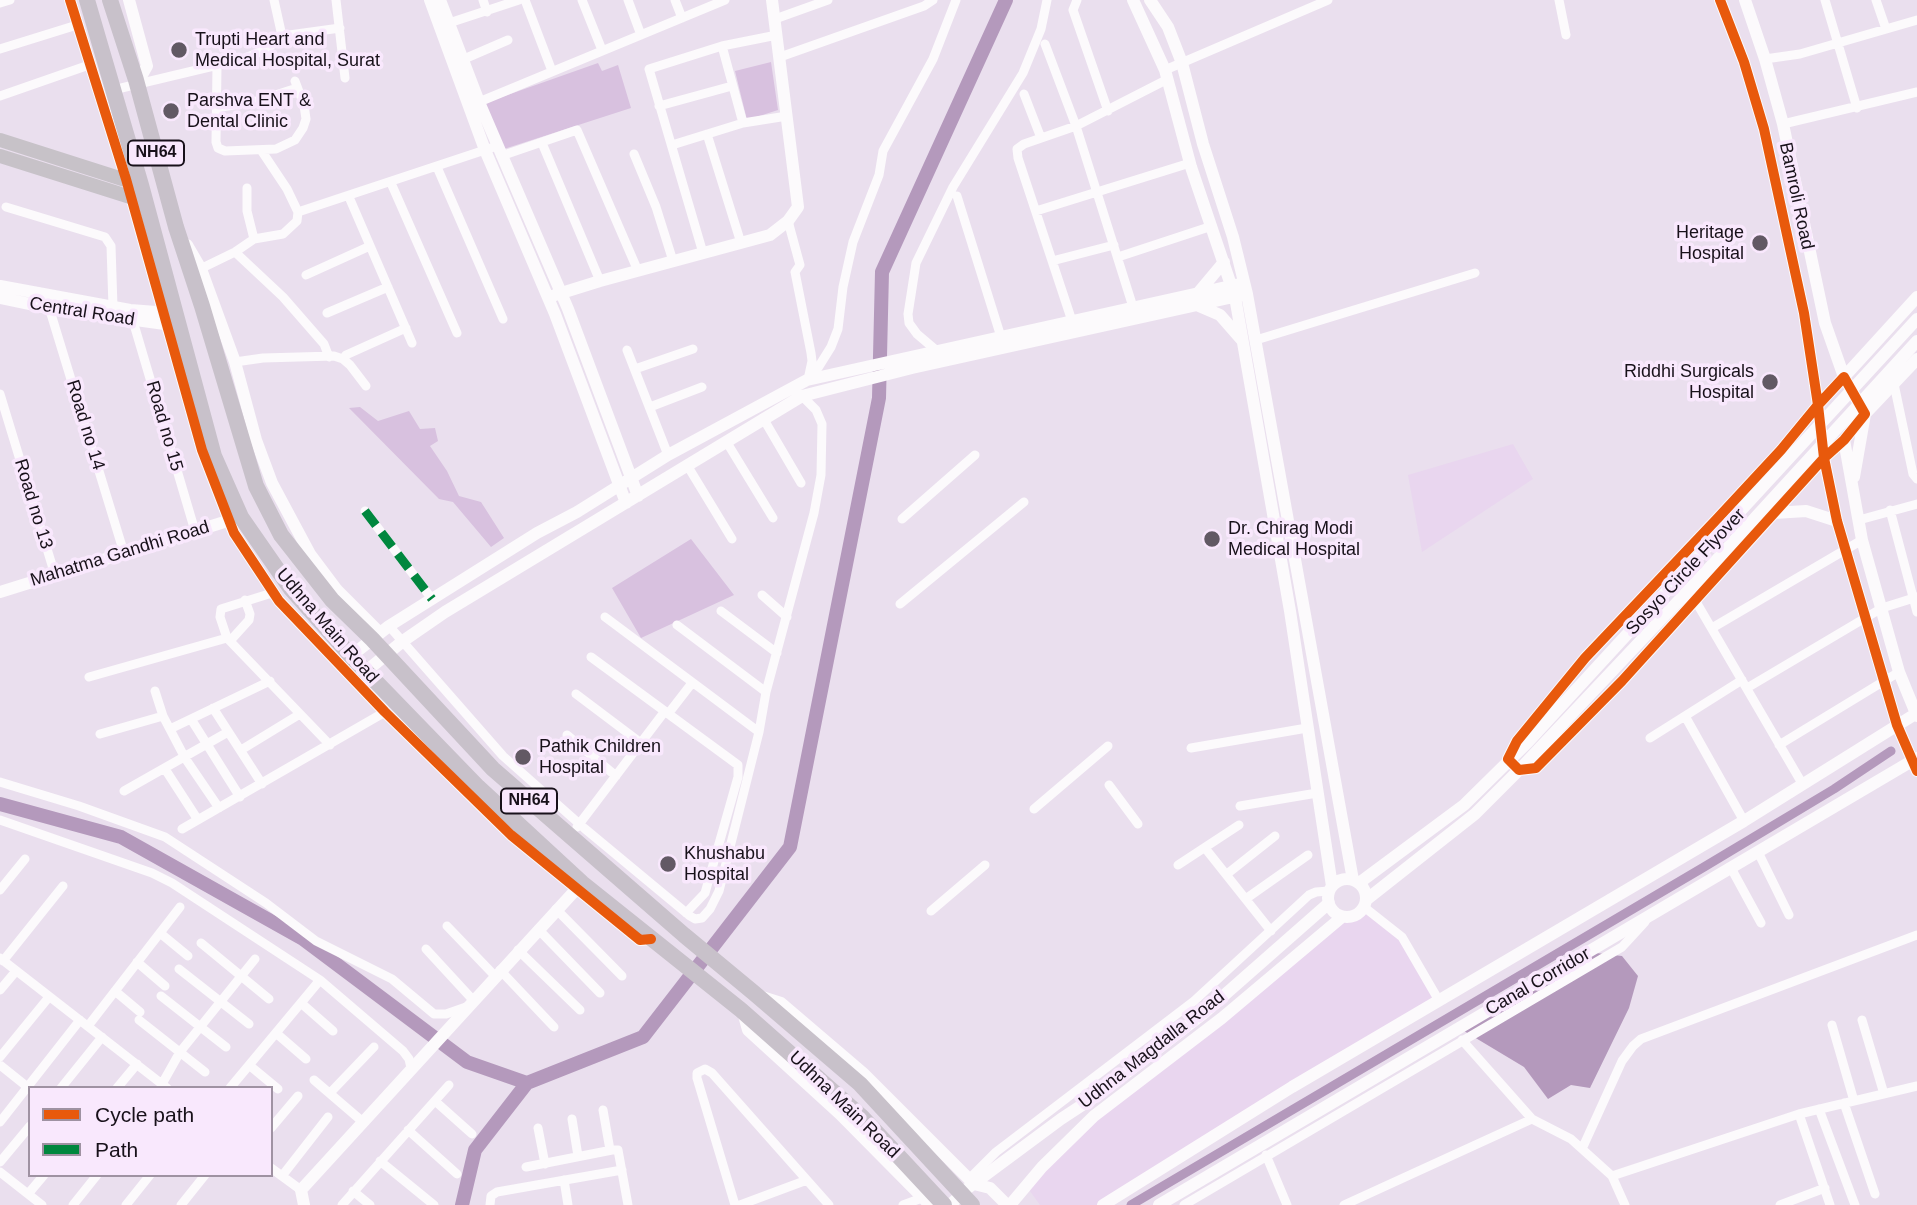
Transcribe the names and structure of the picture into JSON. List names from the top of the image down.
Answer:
{
  "streets": {
    "highway": ["NH64", "Udhna Main Road"],
    "street": [
      "Bamroli Road",
      "Central Road",
      "Road no 14",
      "Road no 15",
      "Road no 13",
      "Mahatma Gandhi Road",
      "Sosyo Circle Flyover",
      "Canal Corridor",
      "Udhna Magdalla Road"
    ]
  },
  "crossings": [
    ["NH64", "Udhna Main Road"],
    ["Bamroli Road", "Canal Corridor"],
    ["Central Road", "Road no 14"],
    ["Central Road", "Road no 15"],
    ["Central Road", "Udhna Main Road"],
    ["Road no 14", "Mahatma Gandhi Road"],
    ["Road no 15", "Mahatma Gandhi Road"],
    ["Road no 13", "Mahatma Gandhi Road"],
    ["Mahatma Gandhi Road", "Udhna Main Road"],
    ["Sosyo Circle Flyover", "Udhna Magdalla Road"]
  ],
  "places": [
    "Trupti Heart and Medical Hospital, Surat",
    "Parshva ENT & Dental Clinic",
    "Heritage Hospital",
    "Riddhi Surgicals Hospital",
    "Dr. Chirag Modi Medical Hospital",
    "Pathik Children Hospital",
    "Khushabu Hospital"
  ],
  "legend": ["Cycle path", "Path"]
}
